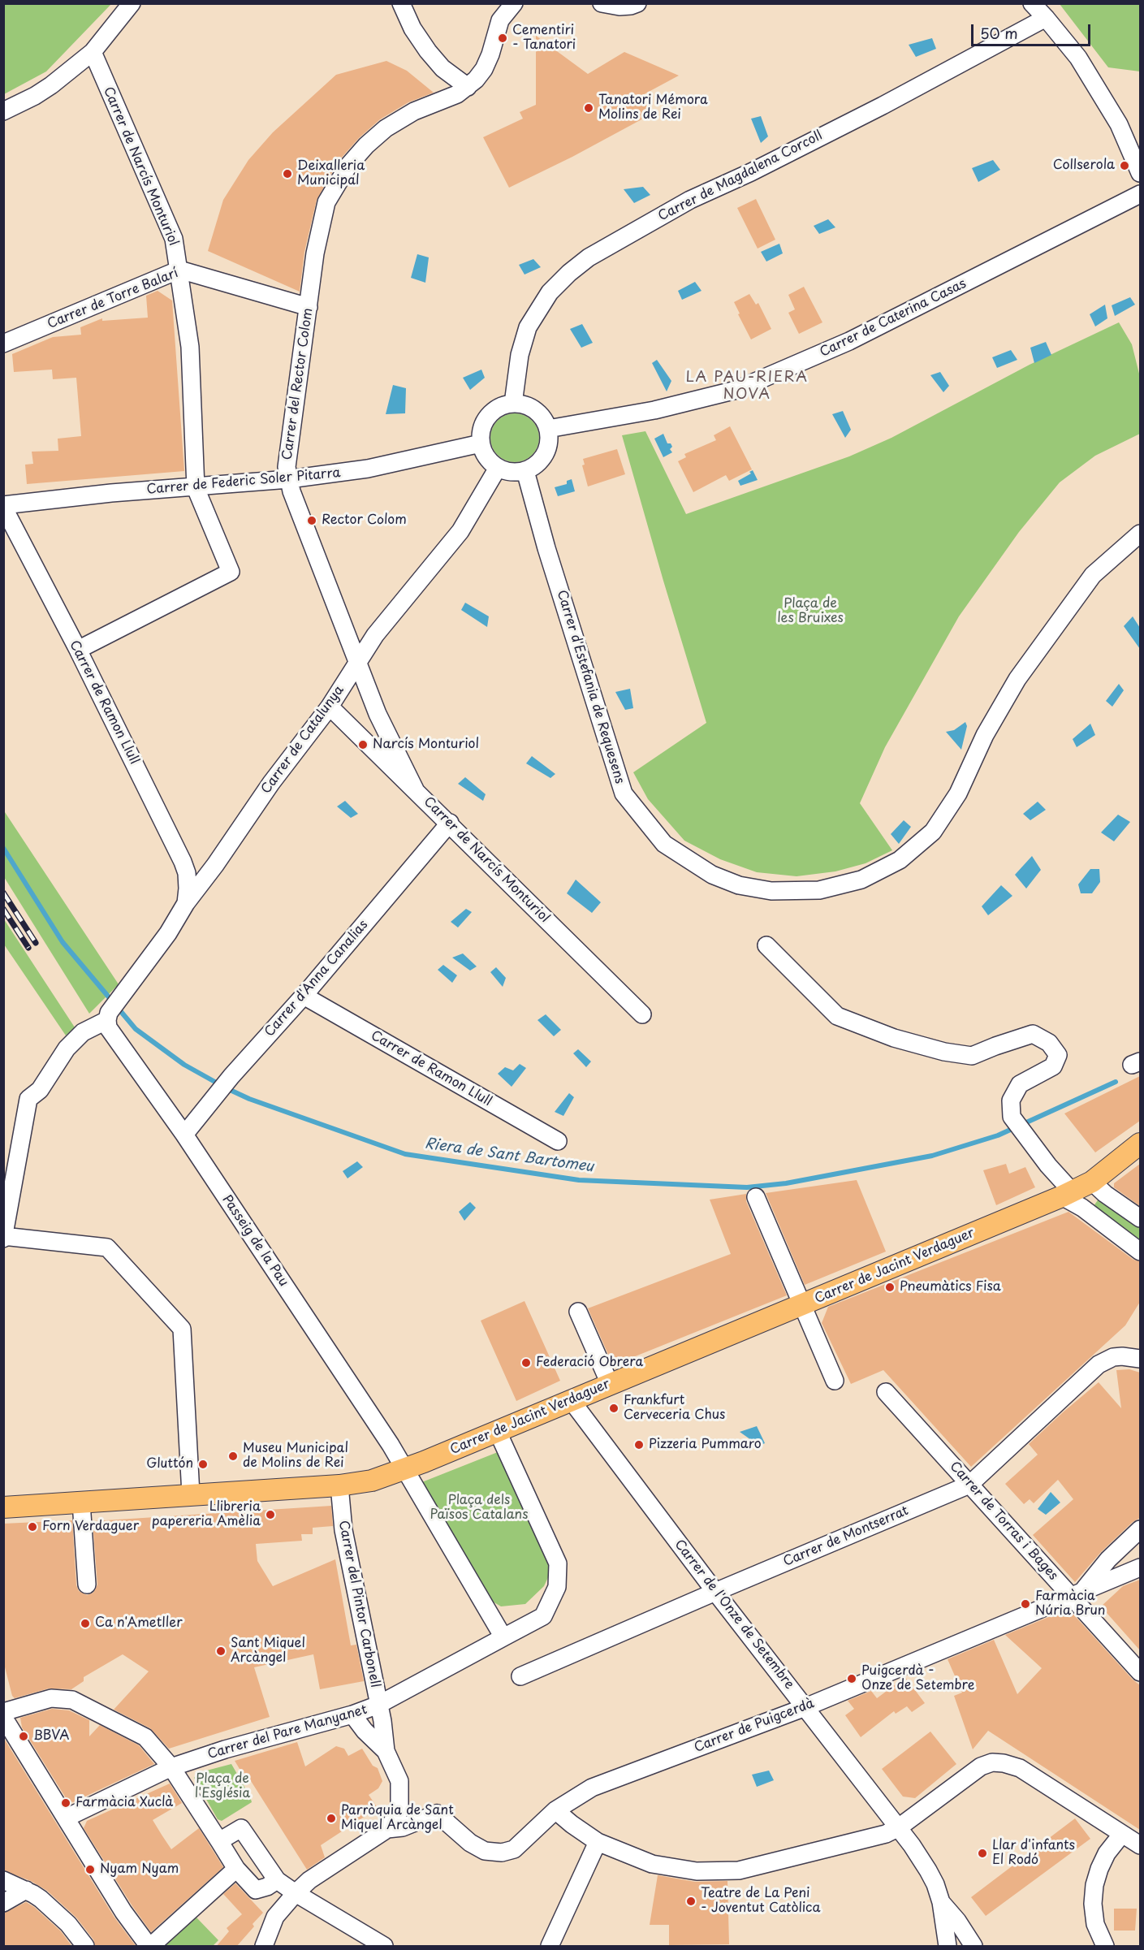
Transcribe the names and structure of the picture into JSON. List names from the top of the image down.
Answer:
{
  "streets": {
    "main road": ["Carrer de Jacint Verdaguer"],
    "street": [
      "Carrer de Narcís Monturiol",
      "Carrer de Magdalena Corcoll",
      "Carrer de Torre Balarí",
      "Carrer de Caterina Casas",
      "Carrer del Rector Colom",
      "Carrer de Federic Soler Pitarra",
      "Carrer d'Estefania de Requesens",
      "Carrer de Ramon Llull",
      "Carrer de Catalunya",
      "Carrer d'Anna Canalias",
      "Passeig de la Pau",
      "Carrer de Torras i Bages",
      "Carrer de Montserrat",
      "Carrer del Pintor Carbonell",
      "Carrer de l'Onze de Setembre",
      "Carrer de Puigcerdà",
      "Carrer del Pare Manyanet"
    ]
  },
  "crossings": [
    ["Carrer de Narcís Monturiol", "Carrer de Torre Balarí"],
    ["Carrer de Narcís Monturiol", "Carrer del Rector Colom"],
    ["Carrer de Narcís Monturiol", "Carrer de Federic Soler Pitarra"],
    ["Carrer de Narcís Monturiol", "Carrer de Catalunya"],
    ["Carrer de Narcís Monturiol", "Carrer d'Anna Canalias"],
    ["Carrer de Magdalena Corcoll", "Carrer de Caterina Casas"],
    ["Carrer de Magdalena Corcoll", "Carrer de Federic Soler Pitarra"],
    ["Carrer de Magdalena Corcoll", "Carrer d'Estefania de Requesens"],
    ["Carrer de Magdalena Corcoll", "Carrer de Catalunya"],
    ["Carrer de Torre Balarí", "Carrer del Rector Colom"],
    ["Carrer de Caterina Casas", "Carrer de Federic Soler Pitarra"],
    ["Carrer de Caterina Casas", "Carrer d'Estefania de Requesens"],
    ["Carrer de Caterina Casas", "Carrer de Catalunya"],
    ["Carrer del Rector Colom", "Carrer de Federic Soler Pitarra"],
    ["Carrer del Rector Colom", "Carrer de Catalunya"],
    ["Carrer de Federic Soler Pitarra", "Carrer d'Estefania de Requesens"],
    ["Carrer de Federic Soler Pitarra", "Carrer de Ramon Llull"],
    ["Carrer de Federic Soler Pitarra", "Carrer de Catalunya"],
    ["Carrer d'Estefania de Requesens", "Carrer de Catalunya"],
    ["Carrer de Ramon Llull", "Carrer de Catalunya"],
    ["Carrer de Ramon Llull", "Carrer d'Anna Canalias"],
    ["Carrer de Catalunya", "Passeig de la Pau"],
    ["Carrer d'Anna Canalias", "Passeig de la Pau"],
    ["Passeig de la Pau", "Carrer de Jacint Verdaguer"],
    ["Carrer de Jacint Verdaguer", "Carrer del Pintor Carbonell"],
    ["Carrer de Jacint Verdaguer", "Carrer de l'Onze de Setembre"],
    ["Carrer de Torras i Bages", "Carrer de Montserrat"],
    ["Carrer de Torras i Bages", "Carrer de Puigcerdà"],
    ["Carrer de Montserrat", "Carrer de l'Onze de Setembre"],
    ["Carrer del Pintor Carbonell", "Carrer de Puigcerdà"],
    ["Carrer del Pintor Carbonell", "Carrer del Pare Manyanet"],
    ["Carrer de l'Onze de Setembre", "Carrer de Puigcerdà"]
  ],
  "districts": ["LA PAU-RIERA NOVA"],
  "water": ["Riera de Sant Bartomeu"],
  "parks": ["Plaça de les Bruixes", "Plaça dels Països Catalans", "Plaça de l'Església"],
  "places": [
    "Cementiri - Tanatori",
    "Tanatori Mémora Molins de Rei",
    "Collserola",
    "Deixalleria Municipal",
    "Rector Colom",
    "Narcís Monturiol",
    "Pneumàtics Fisa",
    "Federació Obrera",
    "Frankfurt Cerveceria Chus",
    "Pizzeria Pummaro",
    "Museu Municipal de Molins de Rei",
    "Gluttón",
    "Llibreria papereria Amèlia",
    "Forn Verdaguer",
    "Farmàcia Núria Brun",
    "Ca n'Ametller",
    "Sant Miquel Arcàngel",
    "Puigcerdà - Onze de Setembre",
    "BBVA",
    "Farmàcia Xuclà",
    "Parròquia de Sant Miquel Arcàngel",
    "Llar d'infants El Rodó",
    "Nyam Nyam",
    "Teatre de La Peni - Joventut Catòlica"
  ],
  "scale_bar": "50 m"
}
